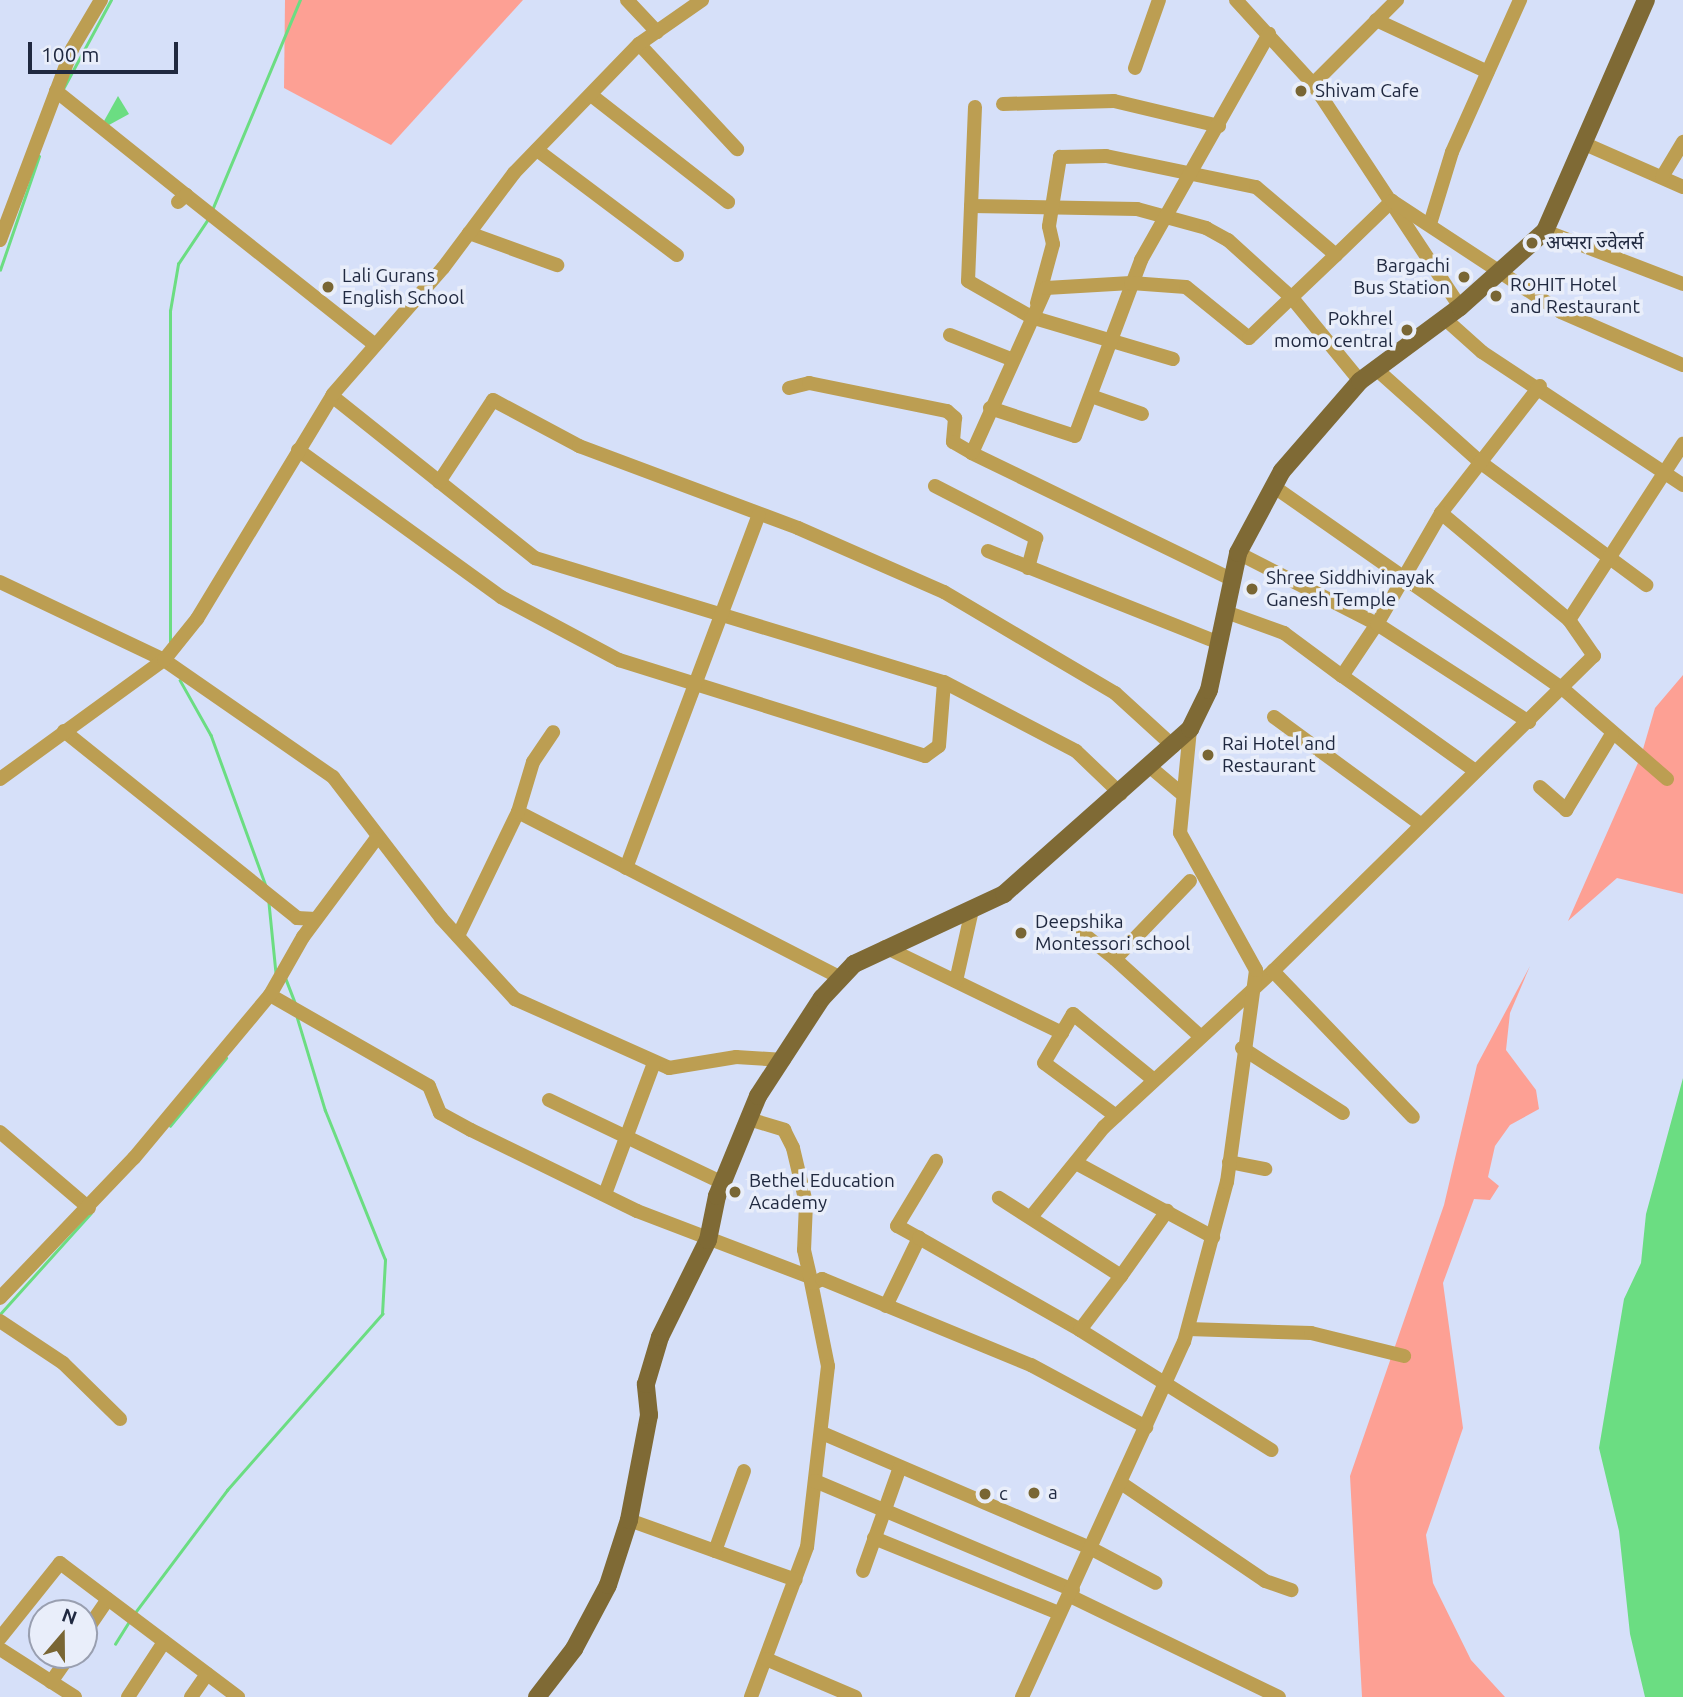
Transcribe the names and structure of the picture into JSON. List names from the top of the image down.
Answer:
{
  "places": [
    "Shivam Cafe",
    "अप्सरा ज्वेलर्स",
    "Bargachi Bus Station",
    "Lali Gurans English School",
    "ROHIT Hotel and Restaurant",
    "Pokhrel momo central",
    "Shree Siddhivinayak Ganesh Temple",
    "Rai Hotel and Restaurant",
    "Deepshika Montessori school",
    "Bethel Education Academy",
    "a",
    "c"
  ],
  "scale_bar": "100 m",
  "north": "top"
}
